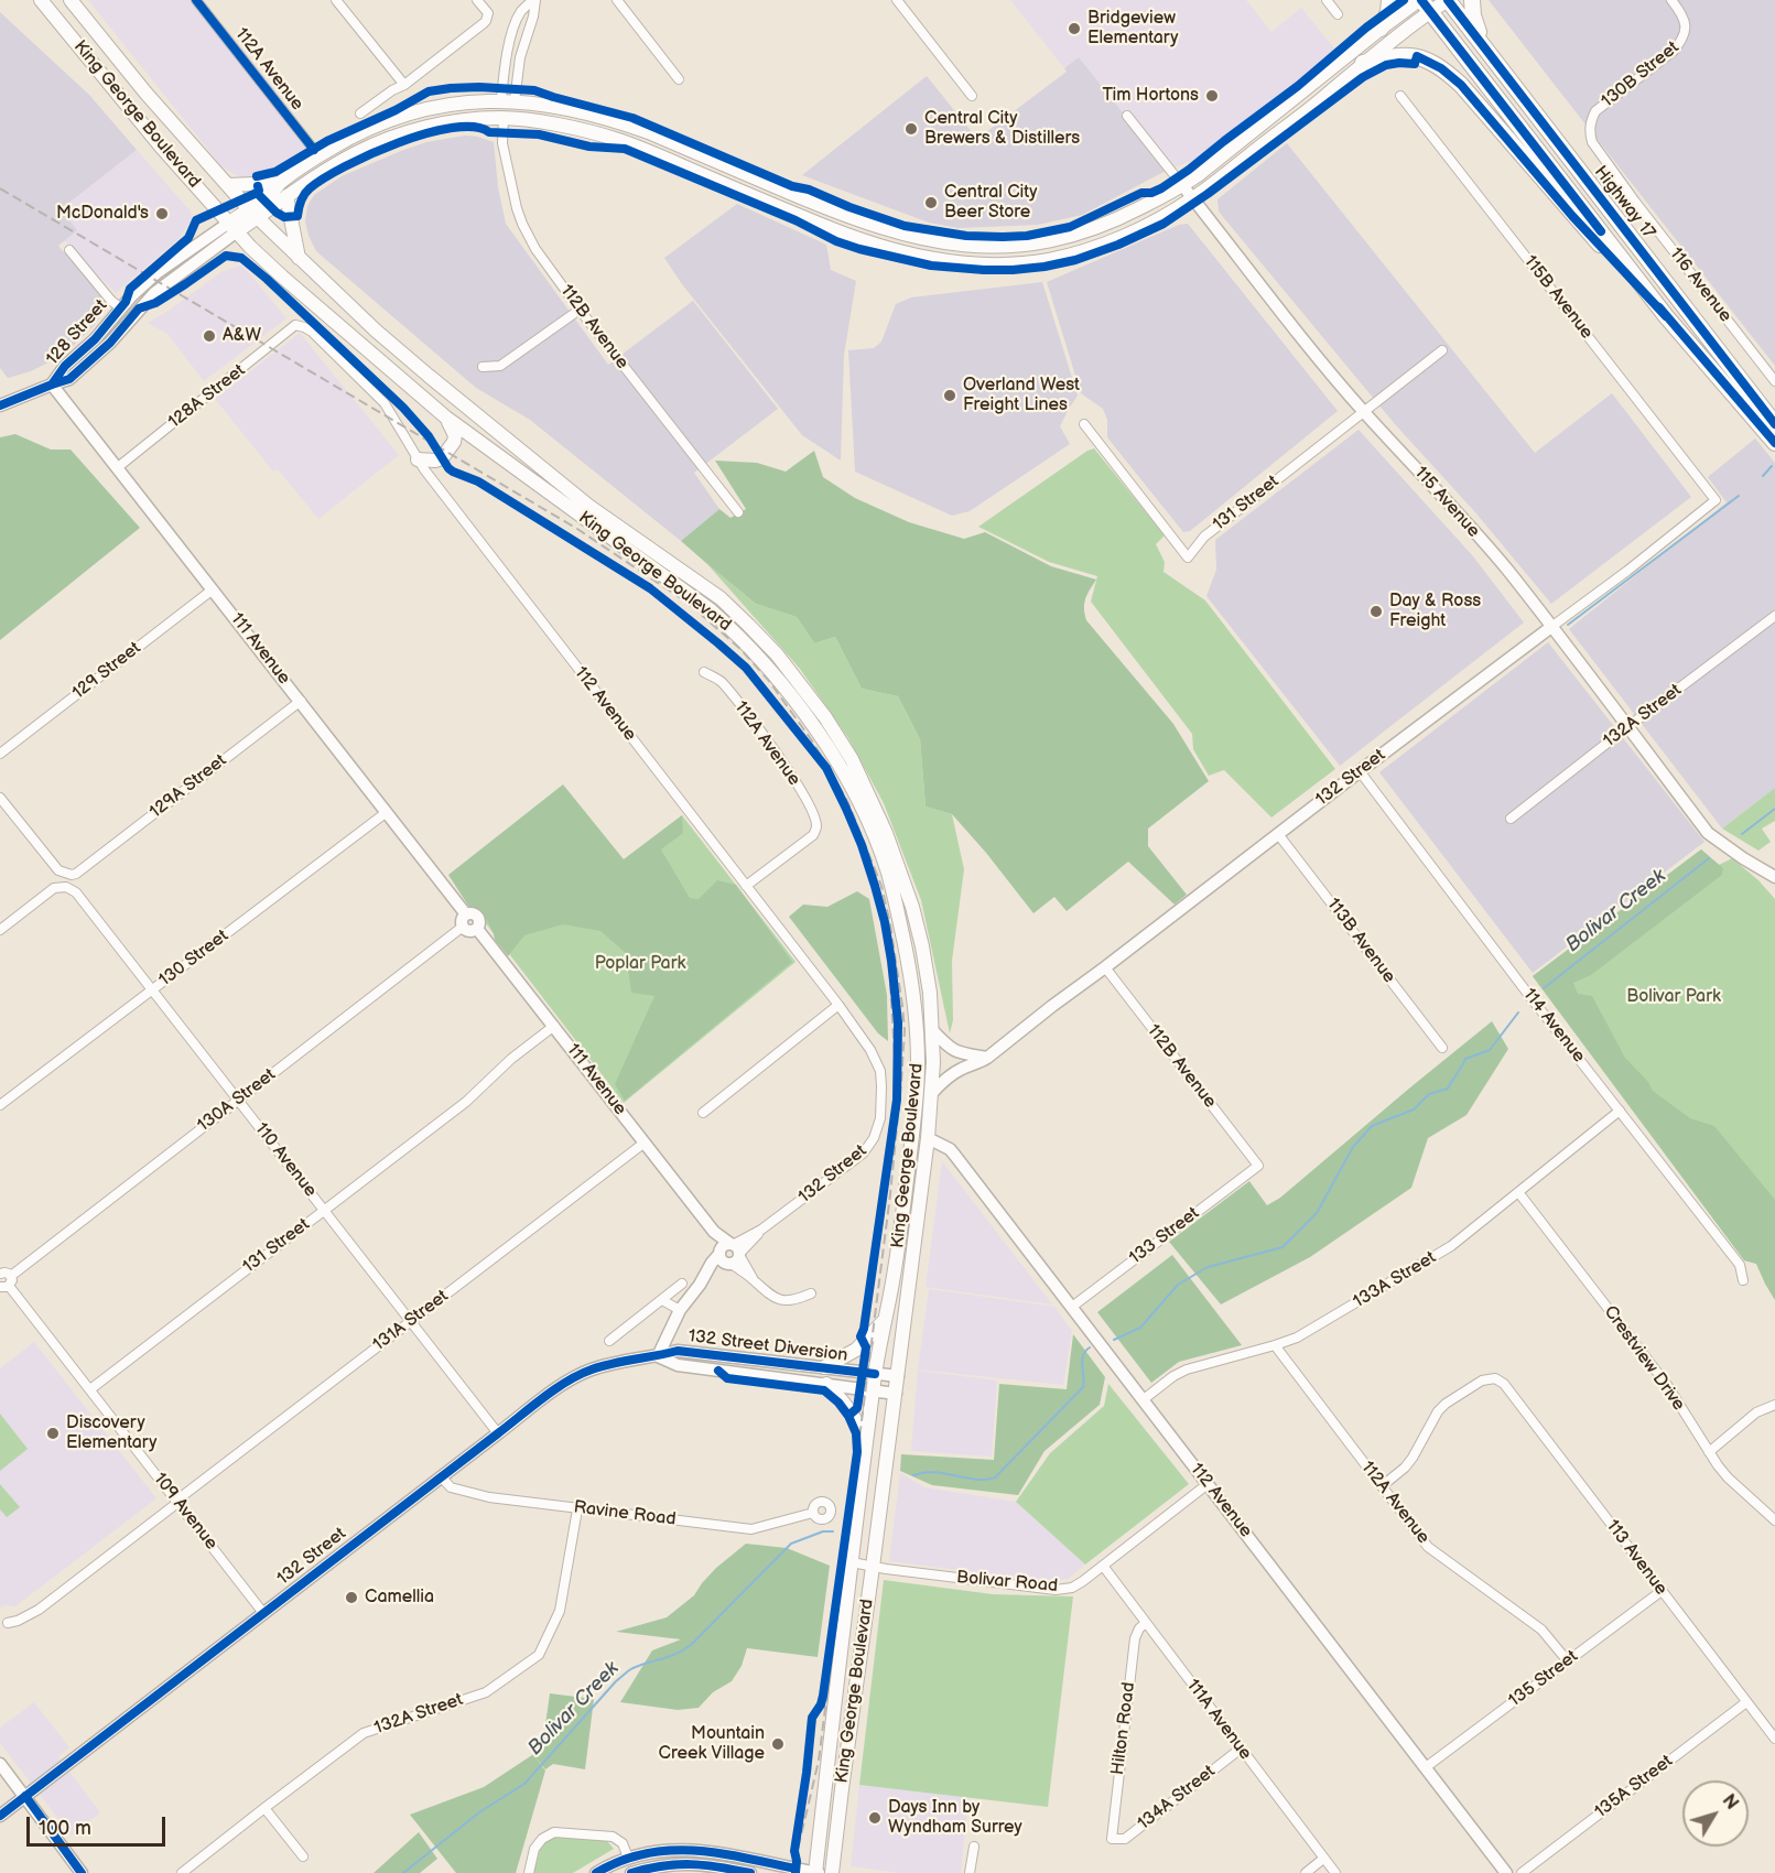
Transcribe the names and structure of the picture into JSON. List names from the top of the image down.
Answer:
{
  "streets": {
    "highway": ["Highway 17"],
    "main road": [
      "King George Boulevard",
      "128 Street",
      "115 Avenue",
      "111 Avenue",
      "112 Avenue",
      "132 Street",
      "132 Street Diversion"
    ],
    "street": [
      "112A Avenue",
      "130B Street",
      "116 Avenue",
      "115B Avenue",
      "112B Avenue",
      "128A Street",
      "131 Street",
      "129 Street",
      "132A Street",
      "129A Street",
      "113B Avenue",
      "130 Street",
      "114 Avenue",
      "130A Street",
      "110 Avenue",
      "133 Street",
      "133A Street",
      "131A Street",
      "Crestview Drive",
      "109 Avenue",
      "Ravine Road",
      "113 Avenue",
      "Bolivar Road",
      "135 Street",
      "111A Avenue",
      "Hilton Road",
      "135A Street",
      "134A Street"
    ]
  },
  "crossings": [
    ["112A Avenue", "112 Avenue"],
    ["112A Avenue", "133A Street"],
    ["112A Avenue", "113 Avenue"],
    ["112A Avenue", "135 Street"],
    ["130B Street", "116 Avenue"],
    ["King George Boulevard", "128 Street"],
    ["King George Boulevard", "112 Avenue"],
    ["King George Boulevard", "132 Street"],
    ["King George Boulevard", "132 Street Diversion"],
    ["King George Boulevard", "Bolivar Road"],
    ["115B Avenue", "132 Street"],
    ["112B Avenue", "132 Street"],
    ["112B Avenue", "133 Street"],
    ["128 Street", "111 Avenue"],
    ["128A Street", "111 Avenue"],
    ["128A Street", "112 Avenue"],
    ["115 Avenue", "131 Street"],
    ["115 Avenue", "132A Street"],
    ["115 Avenue", "132 Street"],
    ["131 Street", "111 Avenue"],
    ["131 Street", "110 Avenue"],
    ["131 Street", "109 Avenue"],
    ["111 Avenue", "129 Street"],
    ["111 Avenue", "132 Street"],
    ["111 Avenue", "129A Street"],
    ["111 Avenue", "130 Street"],
    ["111 Avenue", "130A Street"],
    ["111 Avenue", "131A Street"],
    ["112 Avenue", "132 Street"],
    ["112 Avenue", "133 Street"],
    ["112 Avenue", "133A Street"],
    ["112 Avenue", "Bolivar Road"],
    ["112 Avenue", "135 Street"],
    ["132A Street", "Ravine Road"],
    ["132 Street", "113B Avenue"],
    ["132 Street", "114 Avenue"],
    ["132 Street", "110 Avenue"],
    ["132 Street", "132 Street Diversion"],
    ["132 Street", "109 Avenue"],
    ["132 Street", "Ravine Road"],
    ["130 Street", "110 Avenue"],
    ["114 Avenue", "133A Street"],
    ["130A Street", "110 Avenue"],
    ["110 Avenue", "131A Street"],
    ["133A Street", "Crestview Drive"],
    ["131A Street", "109 Avenue"],
    ["113 Avenue", "135 Street"],
    ["113 Avenue", "135A Street"],
    ["Bolivar Road", "111A Avenue"],
    ["111A Avenue", "Hilton Road"],
    ["111A Avenue", "134A Street"],
    ["Hilton Road", "134A Street"]
  ],
  "water": ["Bolivar Creek"],
  "parks": ["Poplar Park", "Bolivar Park"],
  "places": [
    "Bridgeview Elementary",
    "Tim Hortons",
    "Central City Brewers & Distillers",
    "Central City Beer Store",
    "McDonald's",
    "A&W",
    "Overland West Freight Lines",
    "Day & Ross Freight",
    "Discovery Elementary",
    "Camellia",
    "Mountain Creek Village",
    "Days Inn by Wyndham Surrey"
  ],
  "scale_bar": "100 m",
  "north": "top right"
}
